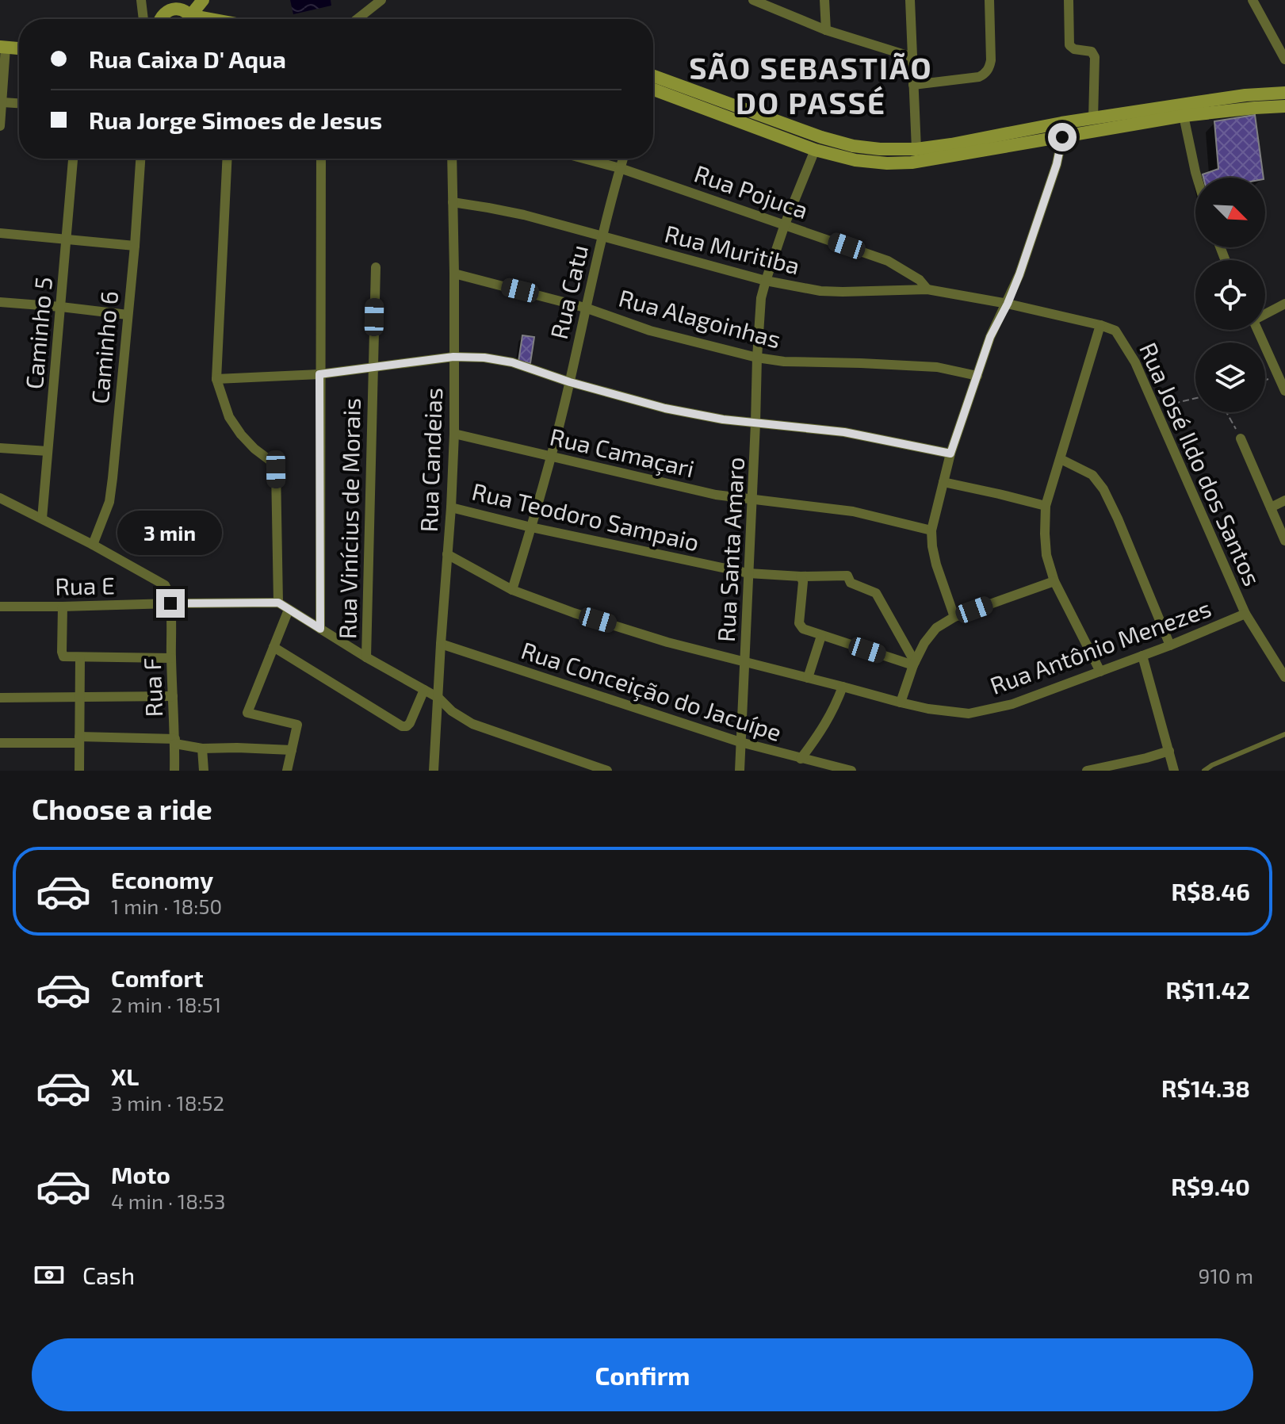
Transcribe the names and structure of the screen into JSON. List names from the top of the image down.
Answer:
{
  "streets": {
    "street": [
      "Rua Pojuca",
      "Rua Muritiba",
      "Rua Catu",
      "Rua Alagoinhas",
      "Caminho 5",
      "Caminho 6",
      "Rua Camaçari",
      "Rua Candeias",
      "Rua José Ildo dos Santos",
      "Rua Teodoro Sampaio",
      "Rua Vinícius de Morais",
      "Rua Santa Amaro",
      "Rua E",
      "Rua Antônio Menezes",
      "Rua F",
      "Rua Conceição do Jacuípe"
    ]
  },
  "crossings": [
    ["Rua Pojuca", "Rua Muritiba"],
    ["Rua Pojuca", "Rua Catu"],
    ["Rua Pojuca", "Rua Santa Amaro"],
    ["Rua Muritiba", "Rua Catu"],
    ["Rua Muritiba", "Rua Candeias"],
    ["Rua Muritiba", "Rua José Ildo dos Santos"],
    ["Rua Muritiba", "Rua Santa Amaro"],
    ["Rua Catu", "Rua Alagoinhas"],
    ["Rua Catu", "Rua Camaçari"],
    ["Rua Catu", "Rua Teodoro Sampaio"],
    ["Rua Catu", "Rua Antônio Menezes"],
    ["Rua Alagoinhas", "Rua Candeias"],
    ["Rua Alagoinhas", "Rua Santa Amaro"],
    ["Rua Camaçari", "Rua Candeias"],
    ["Rua Camaçari", "Rua Santa Amaro"],
    ["Rua Candeias", "Rua Teodoro Sampaio"],
    ["Rua Candeias", "Rua Antônio Menezes"],
    ["Rua Candeias", "Rua Conceição do Jacuípe"],
    ["Rua José Ildo dos Santos", "Rua Antônio Menezes"],
    ["Rua Teodoro Sampaio", "Rua Santa Amaro"],
    ["Rua Santa Amaro", "Rua Antônio Menezes"],
    ["Rua Santa Amaro", "Rua Conceição do Jacuípe"],
    ["Rua E", "Rua F"]
  ],
  "districts": ["SÃO SEBASTIÃO DO PASSÉ"],
  "north": "bottom right",
  "page": {
    "banner": ["Rua Caixa D' Aqua", "Rua Jorge Simoes de Jesus"],
    "bubble": "3 min",
    "heading": "Choose a ride",
    "list": [
      {
        "name": "Economy",
        "note": "1 min · 18:50",
        "value": "R$8.46"
      },
      {
        "name": "Comfort",
        "note": "2 min · 18:51",
        "value": "R$11.42"
      },
      {
        "name": "XL",
        "note": "3 min · 18:52",
        "value": "R$14.38"
      },
      {
        "name": "Moto",
        "note": "4 min · 18:53",
        "value": "R$9.40"
      }
    ],
    "pay": ["Cash", "910 m"],
    "buttons": "Confirm"
  }
}
